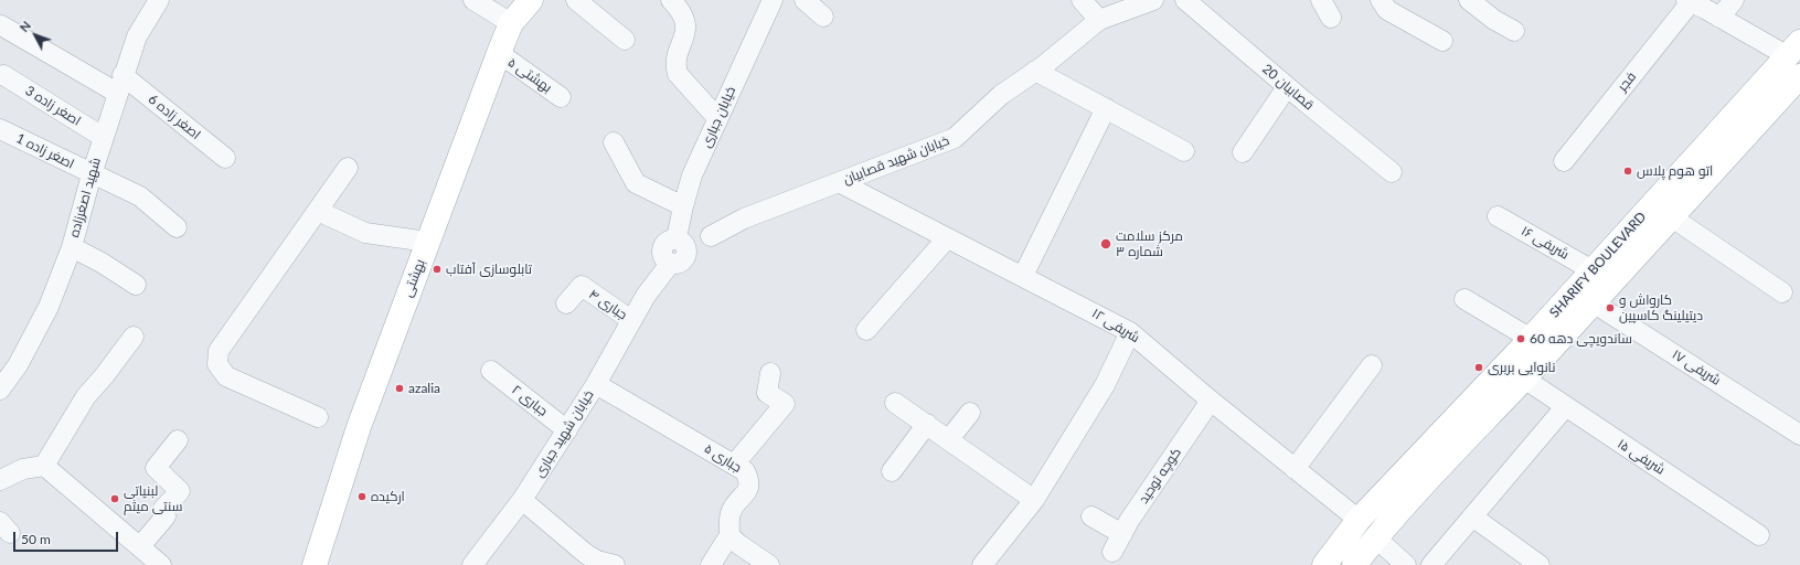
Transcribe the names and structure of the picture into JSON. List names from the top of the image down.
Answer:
{
  "streets": {
    "main road": ["SHARIFY BOULEVARD", "بهشتی"],
    "street": [
      "بهشتی ۵",
      "فجر",
      "قصابیان 20",
      "اصغر زاده 3",
      "اصغر زاده 6",
      "خیابان جباری",
      "اصغر زاده 1",
      "خیابان شهید قصابیان",
      "شهید اصغرزاده",
      "شریفی ۱۶",
      "جباری ۴",
      "شریفی ۱۲",
      "شریفی ۱۷",
      "جباری ۲",
      "خیابان شهید جباری",
      "شریفی ۱۵",
      "جباری ۵",
      "کوچه توحید"
    ]
  },
  "crossings": [
    ["بهشتی ۵", "بهشتی"],
    ["اصغر زاده 3", "شهید اصغرزاده"],
    ["اصغر زاده 6", "شهید اصغرزاده"],
    ["خیابان جباری", "خیابان شهید قصابیان"],
    ["خیابان جباری", "خیابان شهید جباری"],
    ["اصغر زاده 1", "شهید اصغرزاده"],
    ["خیابان شهید قصابیان", "شریفی ۱۲"],
    ["شریفی ۱۶", "SHARIFY BOULEVARD"],
    ["SHARIFY BOULEVARD", "شریفی ۱۲"],
    ["SHARIFY BOULEVARD", "شریفی ۱۷"],
    ["SHARIFY BOULEVARD", "شریفی ۱۵"],
    ["جباری ۴", "خیابان شهید جباری"],
    ["شریفی ۱۲", "کوچه توحید"],
    ["جباری ۲", "خیابان شهید جباری"],
    ["خیابان شهید جباری", "جباری ۵"]
  ],
  "places": [
    "اتو هوم پلاس",
    "مرکز سلامت شماره ۳",
    "تابلوسازی آفتاب",
    "کارواش و دیتیلینگ کاسپین",
    "ساندویچی دهه 60",
    "نانوایی بربری",
    "azalia",
    "ارکیده",
    "لبنیاتی سنتی میثم"
  ],
  "scale_bar": "50 m",
  "north": "top left"
}
